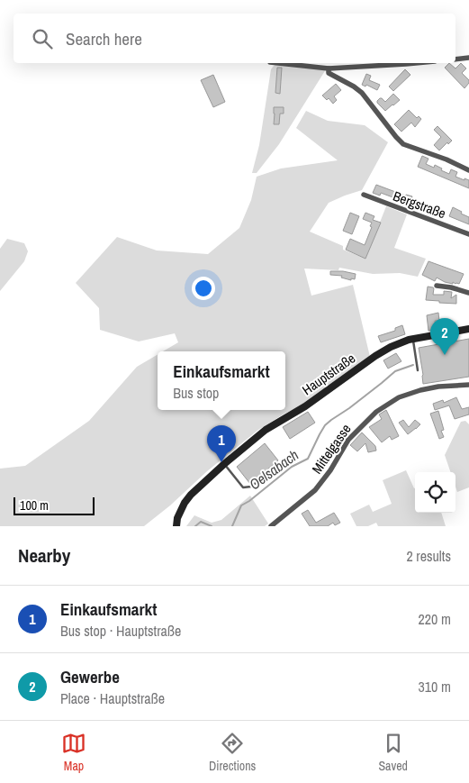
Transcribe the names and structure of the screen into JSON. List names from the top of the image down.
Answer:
{
  "streets": {
    "main road": ["Hauptstraße"],
    "street": ["Bergstraße", "Mittelgasse"]
  },
  "water": ["Oelsabach"],
  "scale_bar": "100 m",
  "page": {
    "search": "Search here",
    "pins": ["2", "1"],
    "popup": ["Einkaufsmarkt", "Bus stop"],
    "scale": "100 m",
    "heading": ["Nearby", "2 results"],
    "list": [
      {
        "mark": "1",
        "name": "Einkaufsmarkt",
        "note": "Bus stop · Hauptstraße",
        "value": "220 m"
      },
      {
        "mark": "2",
        "name": "Gewerbe",
        "note": "Place · Hauptstraße",
        "value": "310 m"
      }
    ],
    "nav": ["Map", "Directions", "Saved"]
  }
}
